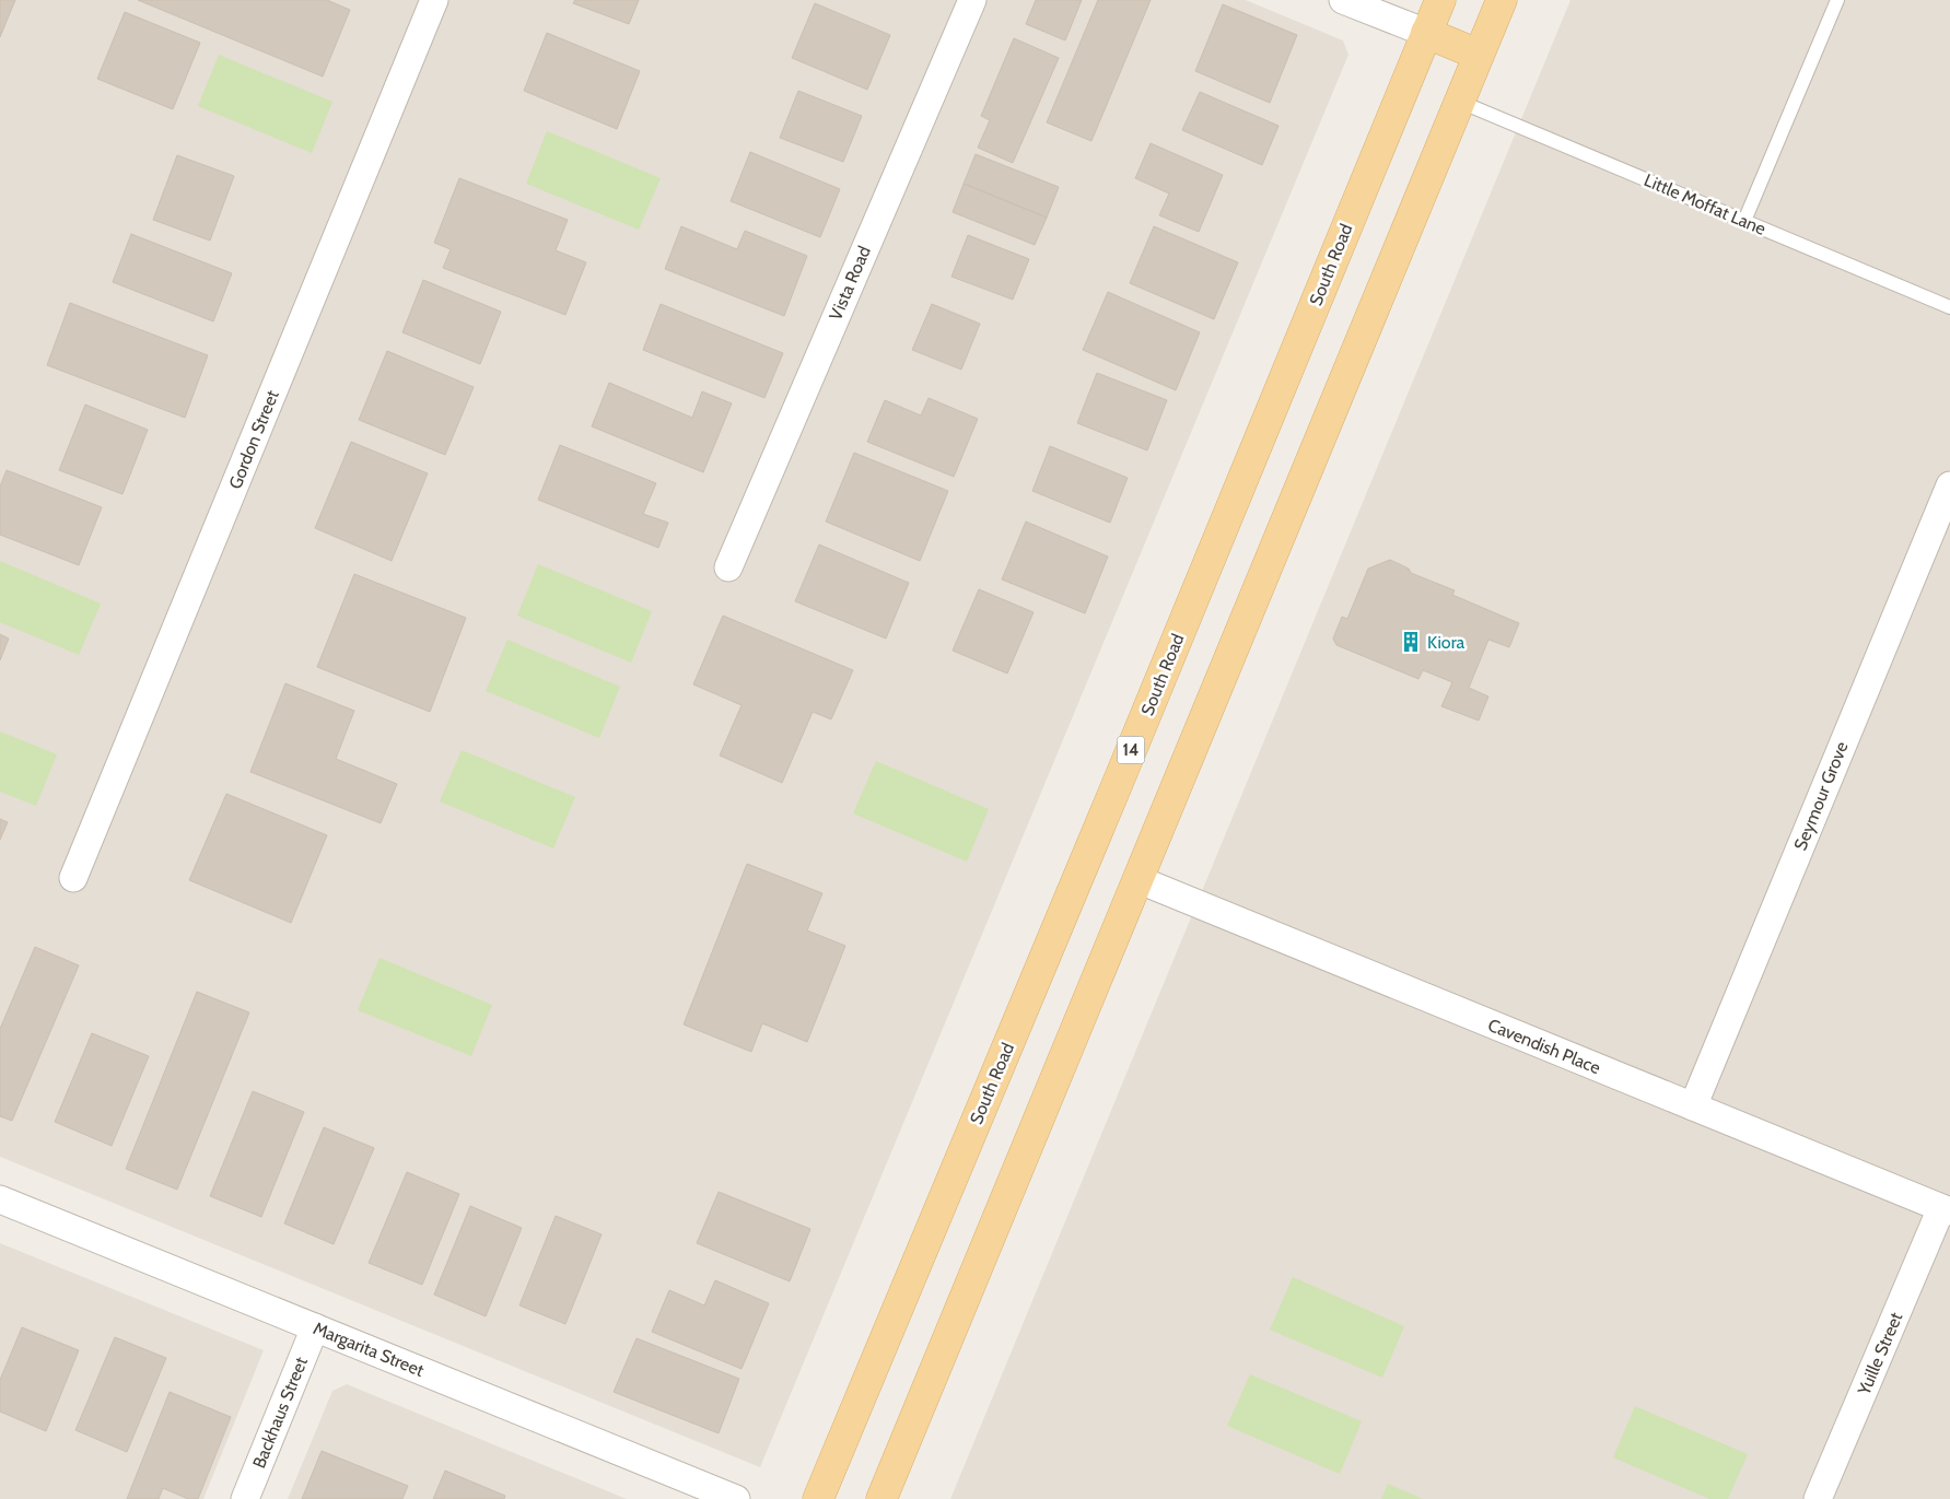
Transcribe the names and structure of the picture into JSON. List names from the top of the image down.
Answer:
{
  "streets": {
    "main road": ["South Road", "14"],
    "street": [
      "Vista Road",
      "Gordon Street",
      "Seymour Grove",
      "Cavendish Place",
      "Margarita Street",
      "Yuille Street",
      "Backhaus Street"
    ],
    "lane": ["Little Moffat Lane"]
  },
  "crossings": [
    ["Seymour Grove", "Cavendish Place"],
    ["Cavendish Place", "Yuille Street"],
    ["Margarita Street", "Backhaus Street"]
  ],
  "places": {
    "building": ["Kiora"]
  }
}
